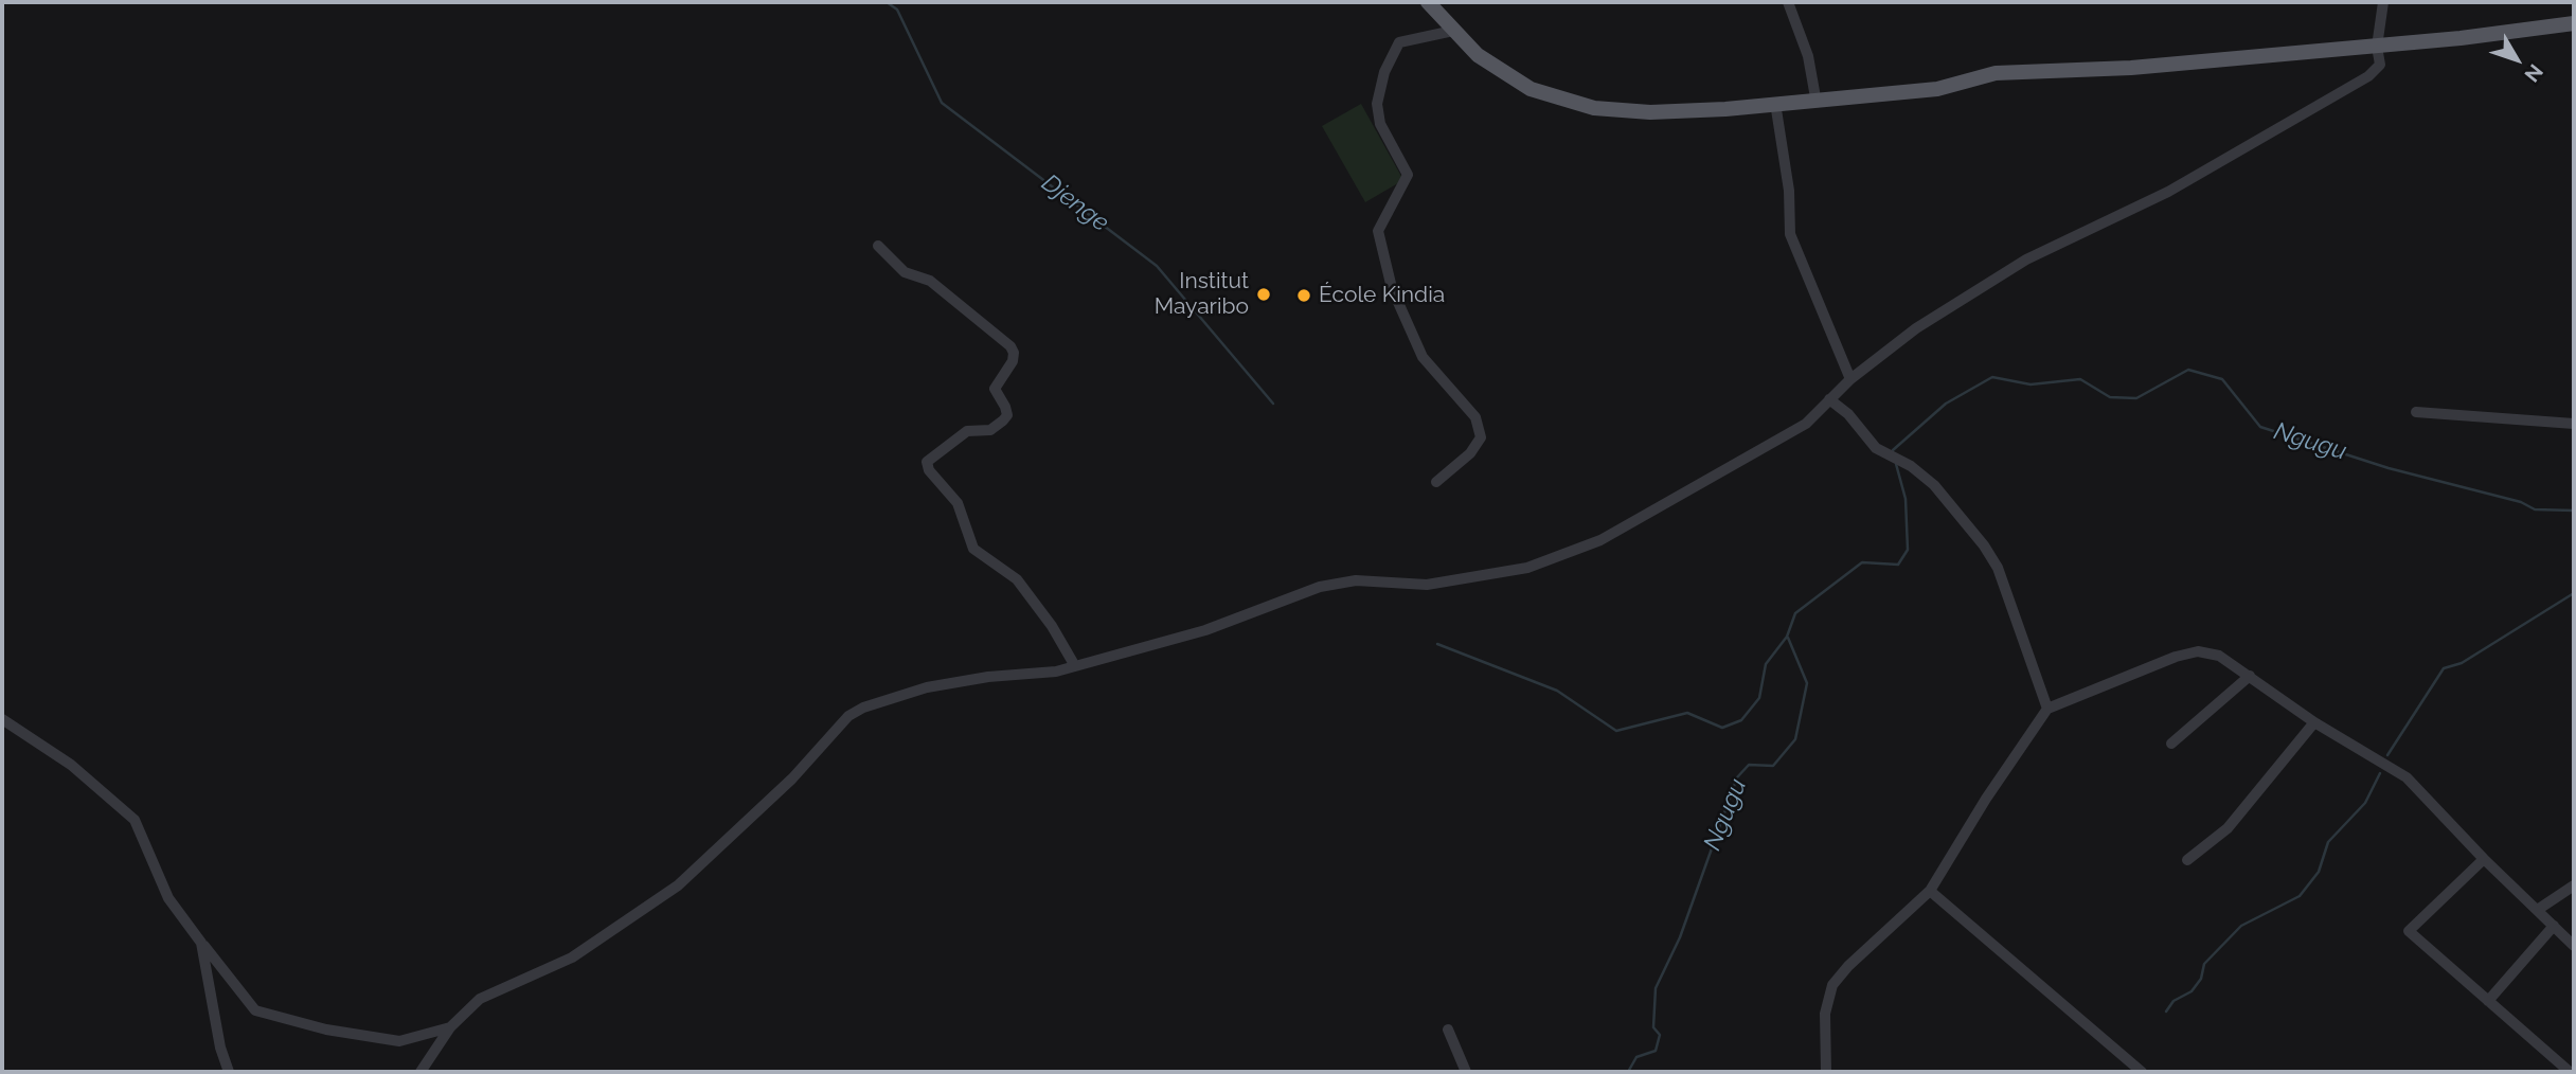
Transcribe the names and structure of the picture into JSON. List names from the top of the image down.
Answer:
{
  "water": ["Djenge", "Ngugu"],
  "places": ["Institut Mayaribo", "École Kindia"],
  "north": "bottom right"
}
